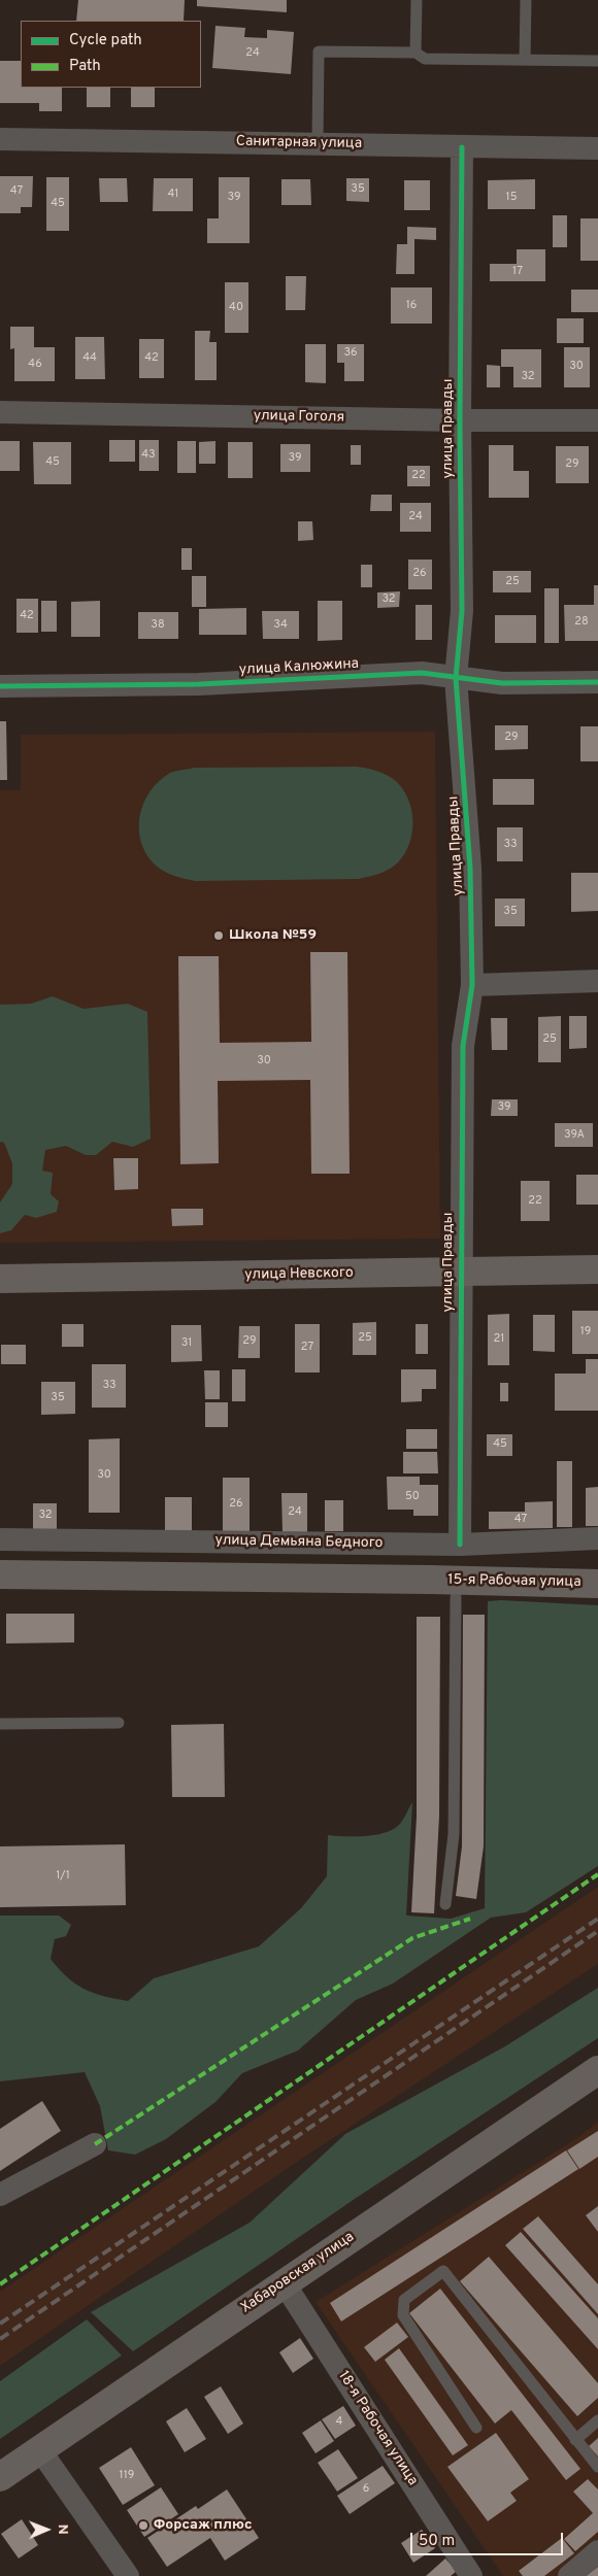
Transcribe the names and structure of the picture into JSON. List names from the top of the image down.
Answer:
{
  "streets": {
    "main road": ["улица Невского", "15-я Рабочая улица", "Хабаровская улица"],
    "street": [
      "Санитарная улица",
      "улица Гоголя",
      "улица Правды",
      "улица Калюжина",
      "улица Демьяна Бедного",
      "18-я Рабочая улица"
    ]
  },
  "crossings": [
    ["Санитарная улица", "улица Правды"],
    ["улица Гоголя", "улица Правды"],
    ["улица Правды", "улица Калюжина"],
    ["улица Правды", "улица Невского"],
    ["улица Правды", "улица Демьяна Бедного"],
    ["Хабаровская улица", "18-я Рабочая улица"]
  ],
  "places": ["Школа №59", "Форсаж плюс"],
  "house_numbers": [
    "24",
    "35",
    "47",
    "41",
    "39",
    "15",
    "45",
    "17",
    "16",
    "40",
    "36",
    "44",
    "42",
    "46",
    "30",
    "32",
    "43",
    "39",
    "45",
    "29",
    "22",
    "24",
    "26",
    "25",
    "32",
    "42",
    "28",
    "38",
    "34",
    "29",
    "33",
    "35",
    "25",
    "30",
    "39",
    "39А",
    "22",
    "19",
    "25",
    "21",
    "29",
    "31",
    "27",
    "33",
    "35",
    "45",
    "30",
    "50",
    "26",
    "24",
    "32",
    "47",
    "1/1",
    "4",
    "119",
    "6"
  ],
  "legend": ["Cycle path", "Path"],
  "scale_bar": "50 m",
  "north": "right"
}
